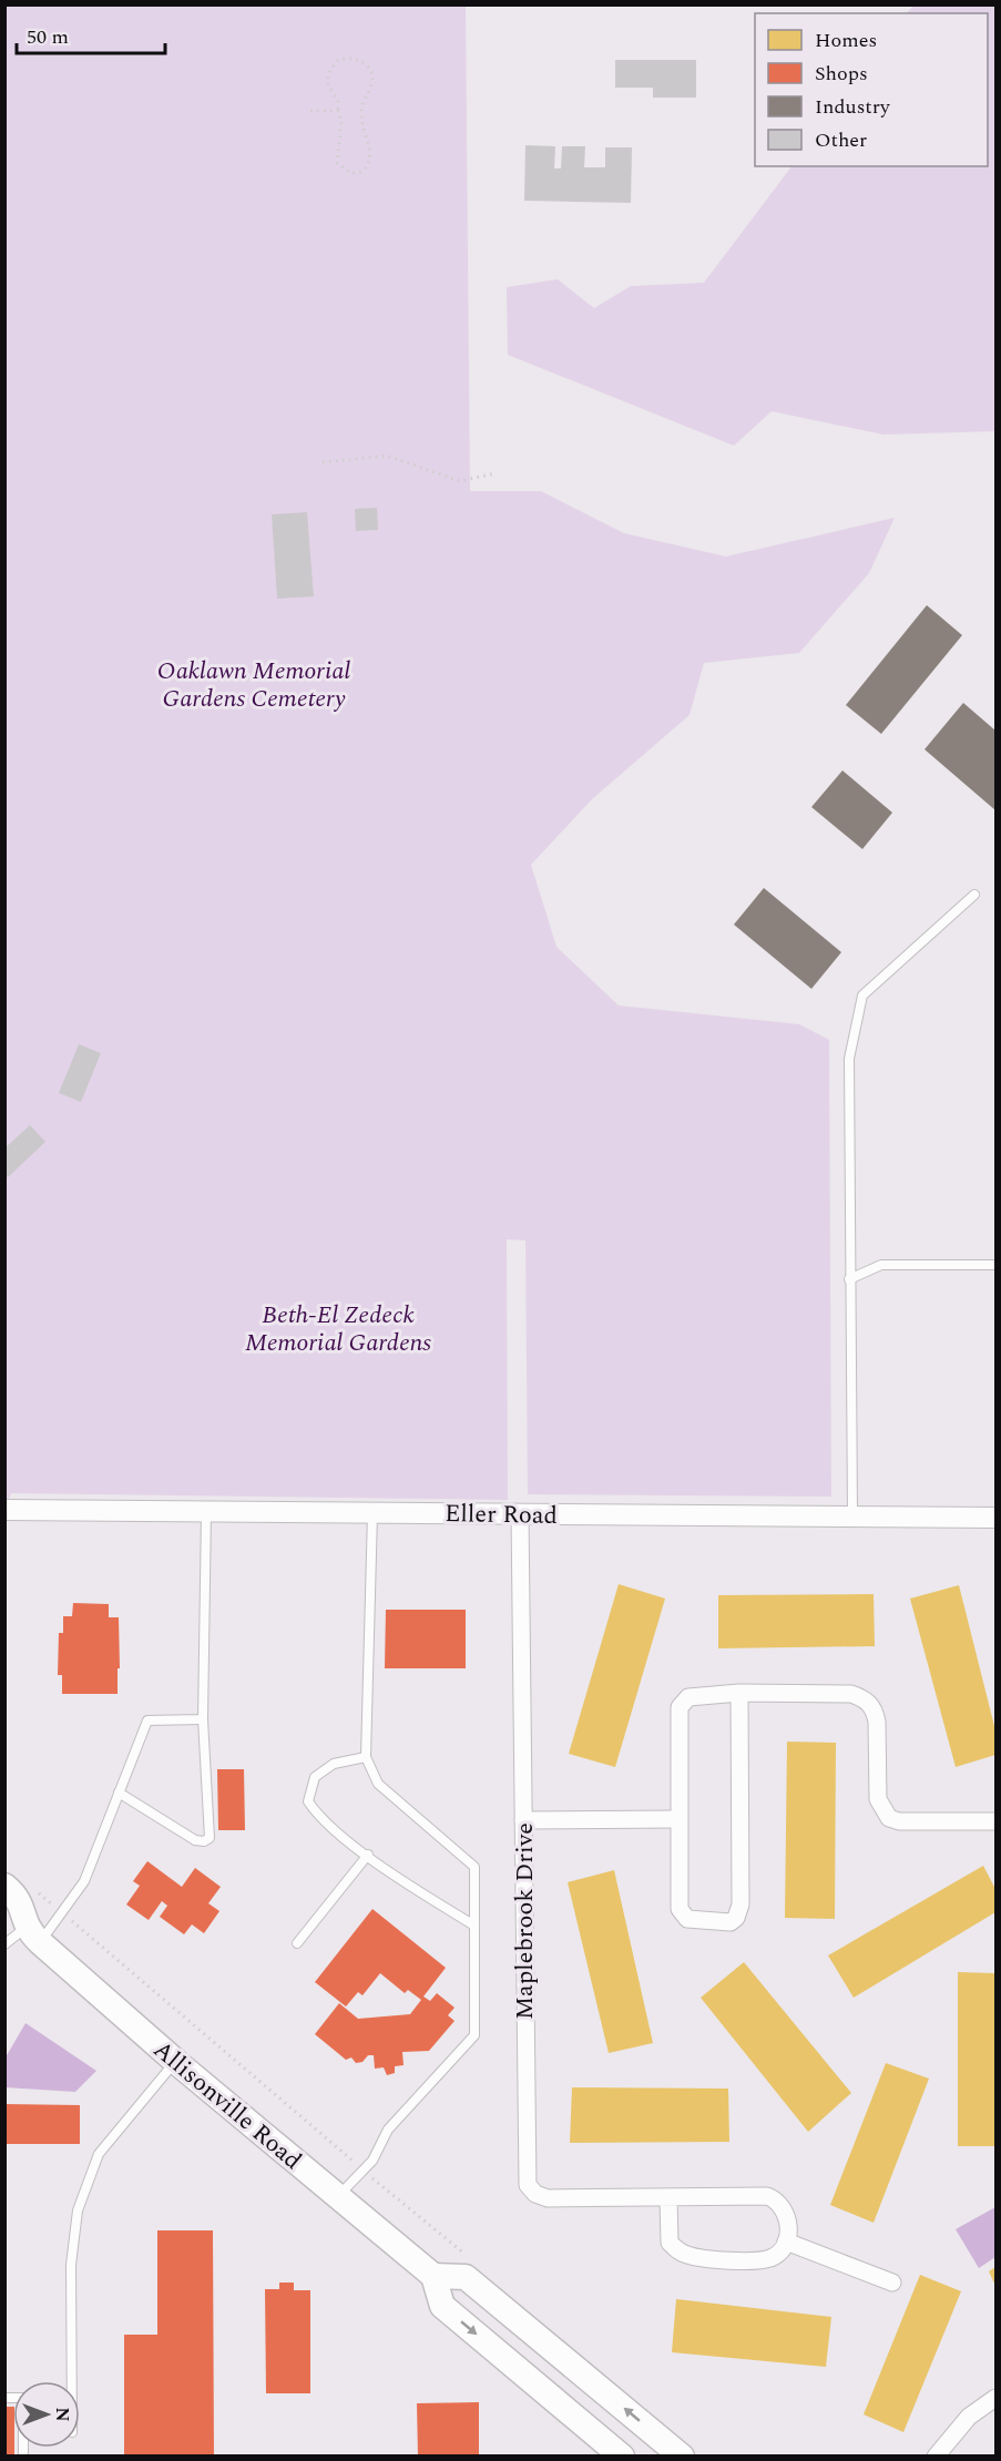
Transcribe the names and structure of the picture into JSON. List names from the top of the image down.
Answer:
{
  "streets": {
    "main road": ["Allisonville Road"],
    "street": ["Eller Road", "Maplebrook Drive"]
  },
  "crossings": [
    ["Eller Road", "Maplebrook Drive"]
  ],
  "parks": ["Oaklawn Memorial Gardens Cemetery", "Beth-El Zedeck Memorial Gardens"],
  "legend": [
    "Homes",
    "Shops",
    "Industry",
    "Other"
  ],
  "scale_bar": "50 m",
  "north": "right"
}
